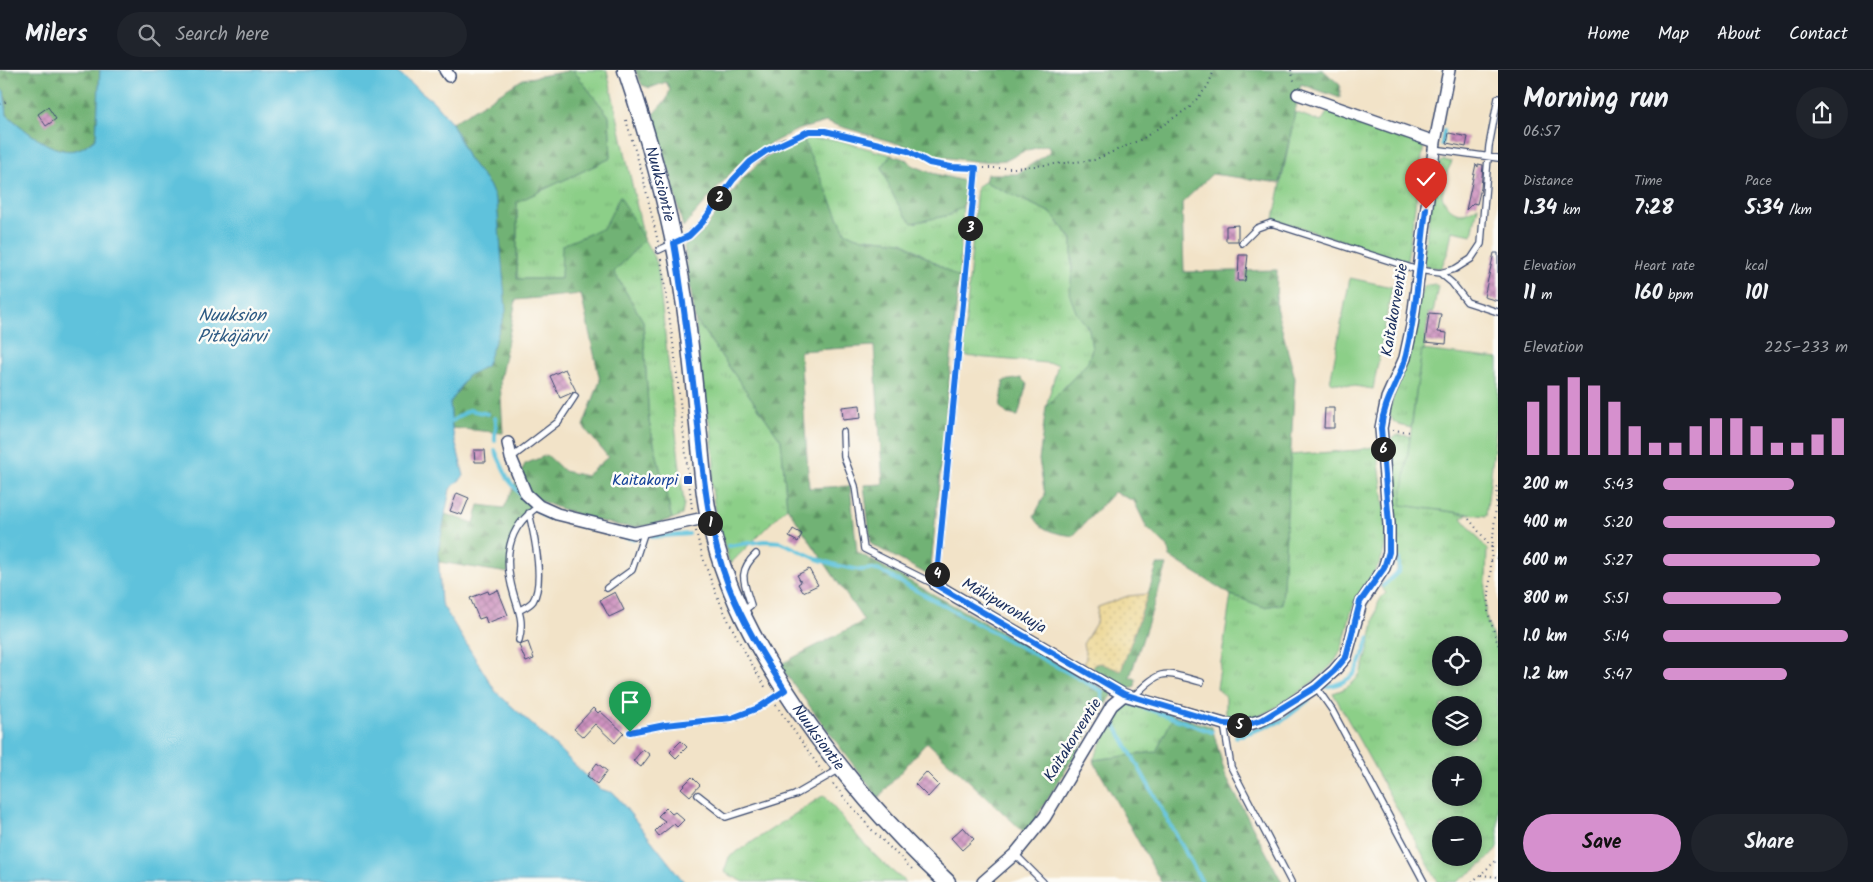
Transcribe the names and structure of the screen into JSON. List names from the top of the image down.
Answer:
{
  "streets": {
    "street": ["Nuuksiontie", "Kaitakorventie", "Mäkipuronkuja"]
  },
  "crossings": [
    ["Kaitakorventie", "Mäkipuronkuja"]
  ],
  "water": ["Nuuksion Pitkäjärvi"],
  "places": {
    "transit": ["Kaitakorpi"]
  },
  "page": {
    "header": "Milers",
    "search": "Search here",
    "nav": [
      "Home",
      "Map",
      "About",
      "Contact"
    ],
    "heading": ["Morning run", "06:57"],
    "stats": [
      ["Distance", "1.34 km"],
      ["Time", "7:28"],
      ["Pace", "5:34 /km"],
      ["Elevation", "11 m"],
      ["Heart rate", "160 bpm"],
      ["kcal", "101"]
    ],
    "pins": [
      "2",
      "3",
      "6",
      "1",
      "4",
      "5"
    ],
    "chart": ["Elevation", "225–233 m"],
    "list": [
      {
        "name": "200 m",
        "note": "5:43"
      },
      {
        "name": "400 m",
        "note": "5:20"
      },
      {
        "name": "600 m",
        "note": "5:27"
      },
      {
        "name": "800 m",
        "note": "5:51"
      },
      {
        "name": "1.0 km",
        "note": "5:14"
      },
      {
        "name": "1.2 km",
        "note": "5:47"
      }
    ],
    "map_buttons": ["+", "−"],
    "buttons": ["Save", "Share"]
  }
}
